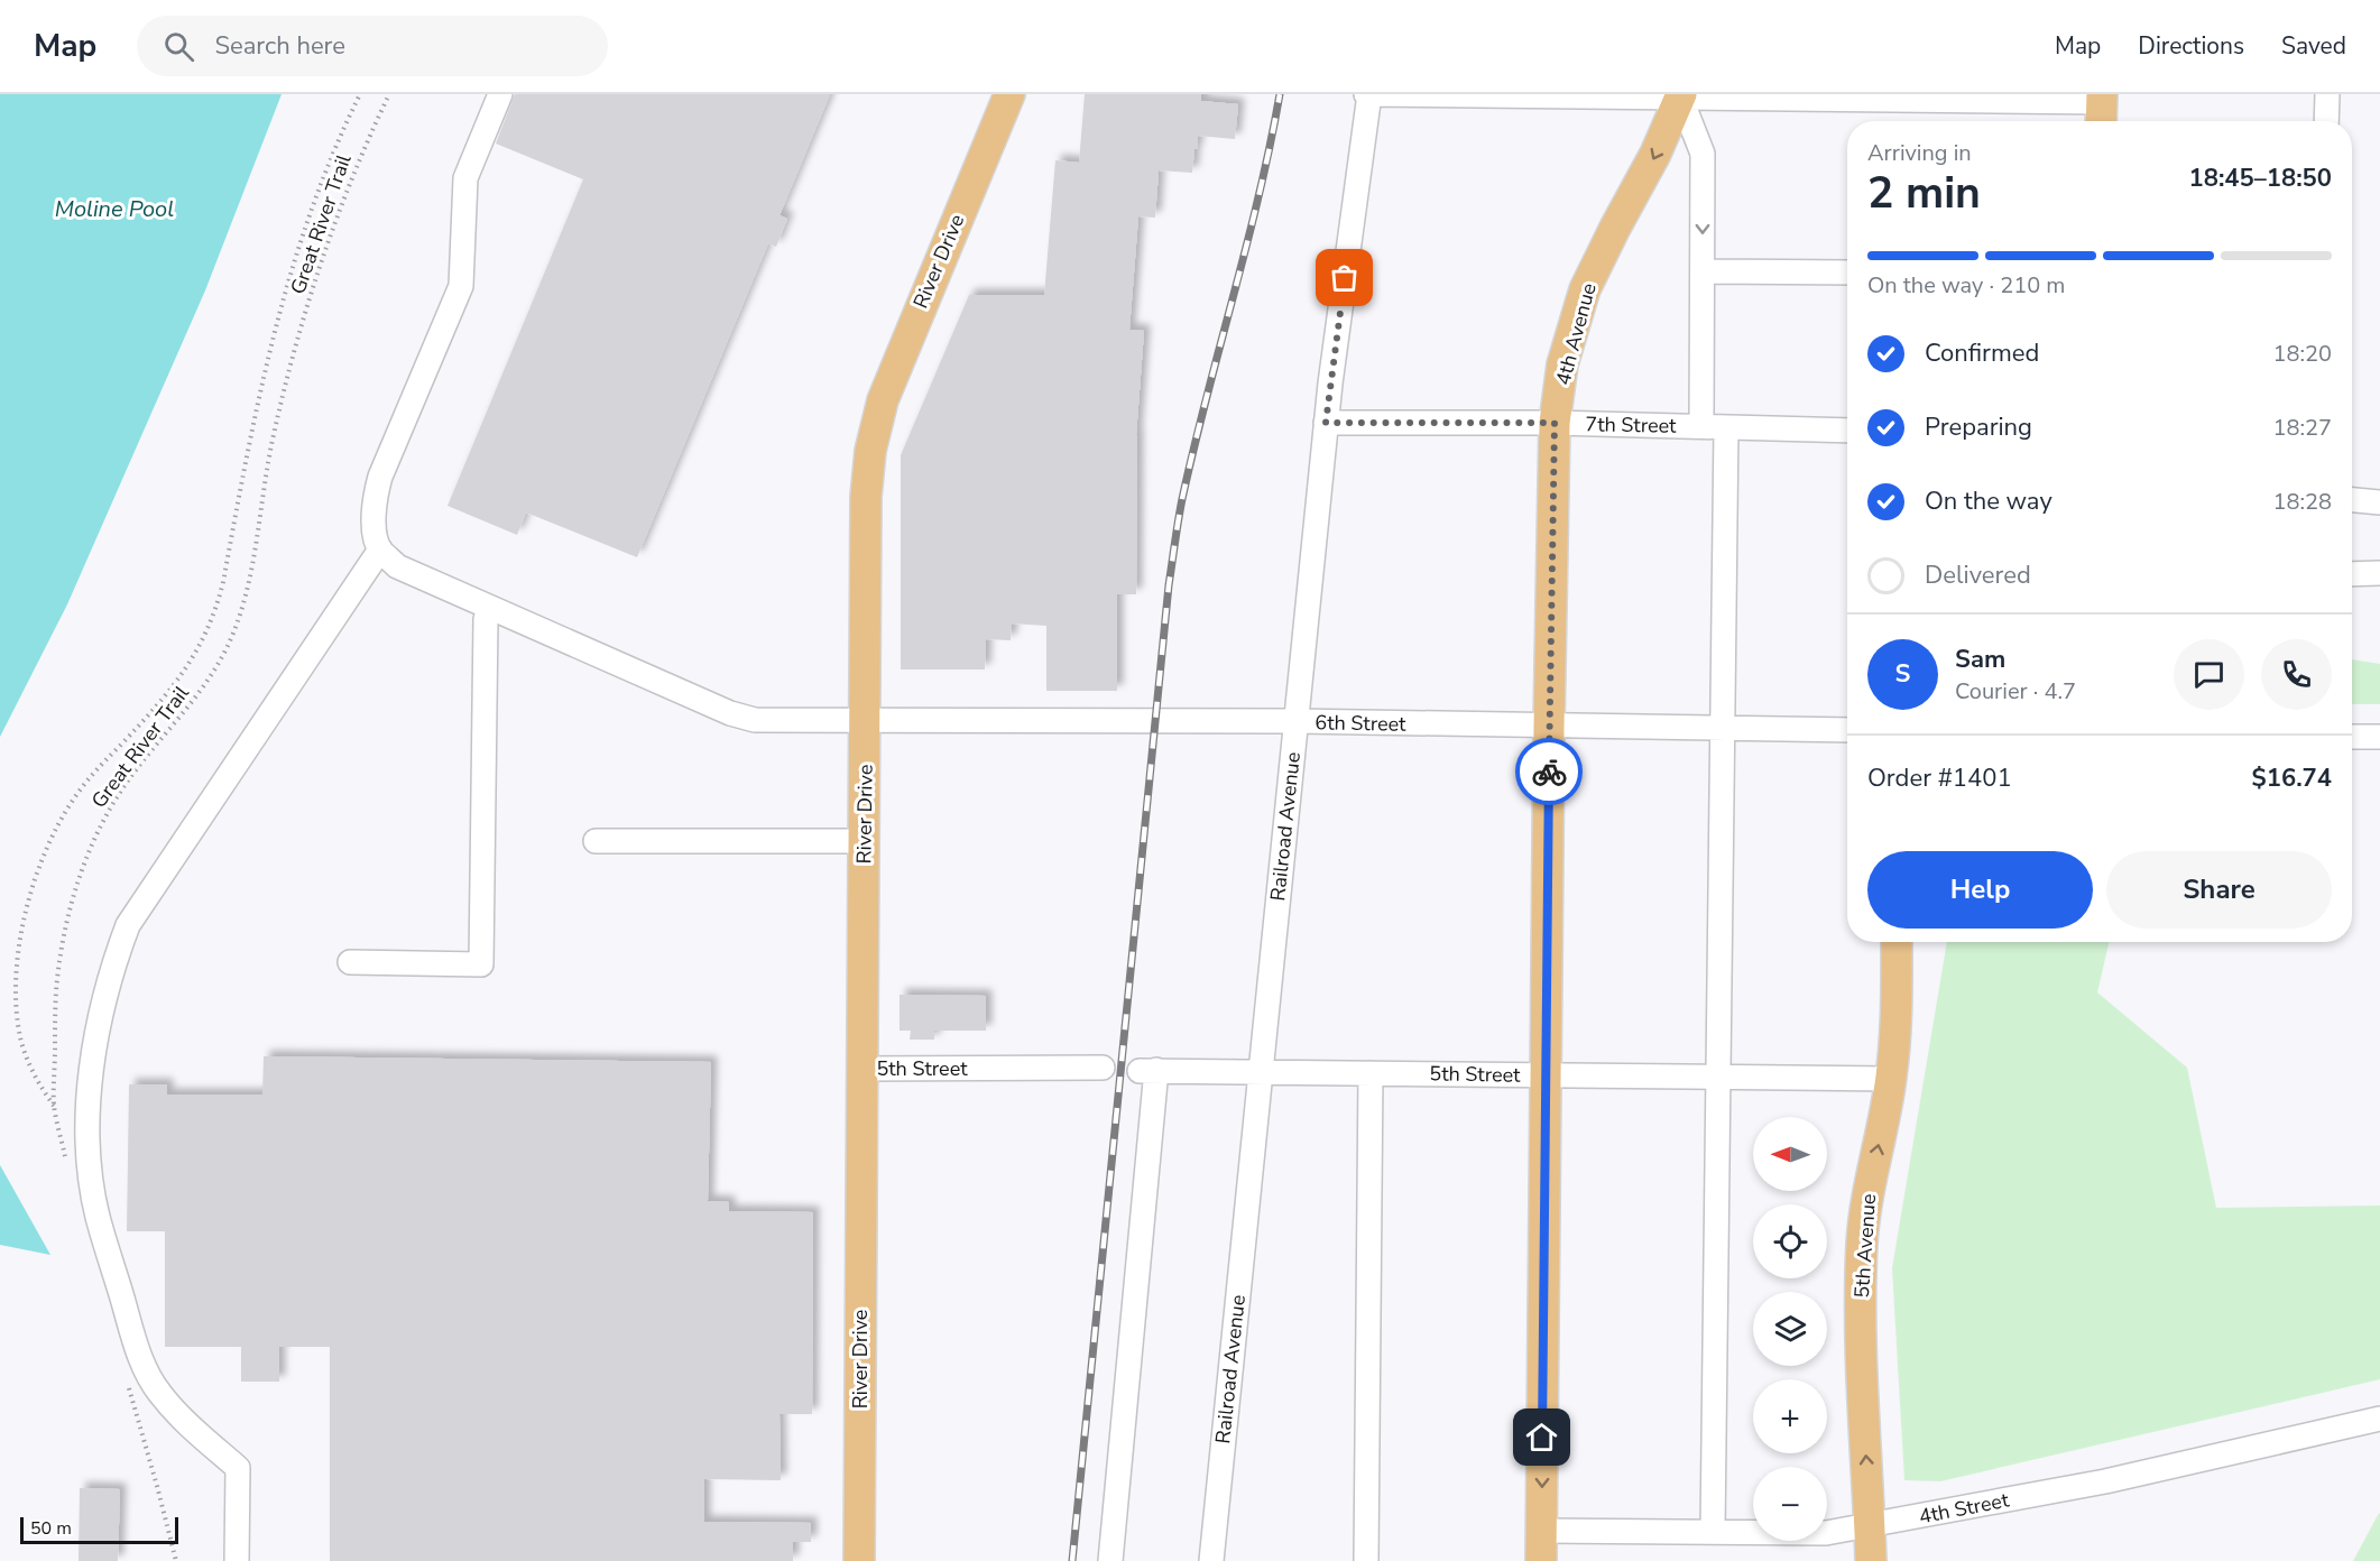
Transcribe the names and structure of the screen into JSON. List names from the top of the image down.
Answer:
{
  "streets": {
    "main road": ["River Drive", "4th Avenue", "5th Avenue"],
    "street": [
      "7th Street",
      "6th Street",
      "Railroad Avenue",
      "5th Street",
      "4th Street"
    ],
    "path": ["Great River Trail"]
  },
  "crossings": [
    ["River Drive", "6th Street"],
    ["River Drive", "5th Street"],
    ["4th Avenue", "7th Street"],
    ["4th Avenue", "6th Street"],
    ["4th Avenue", "5th Street"],
    ["4th Avenue", "4th Street"],
    ["7th Street", "Railroad Avenue"],
    ["6th Street", "Railroad Avenue"],
    ["Railroad Avenue", "5th Street"],
    ["5th Street", "5th Avenue"],
    ["5th Avenue", "4th Street"]
  ],
  "one_way": ["4th Avenue", "5th Avenue"],
  "water": ["Moline Pool"],
  "scale_bar": "50 m",
  "north": "left",
  "page": {
    "header": "Map",
    "search": "Search here",
    "nav": ["Map", "Directions", "Saved"],
    "heading": ["2 min", "Arriving in", "18:45–18:50"],
    "panel": [
      "Sam",
      "Courier · 4.7",
      "Order #1401",
      "$16.74"
    ],
    "bar": "On the way · 210 m",
    "list": [
      ["Confirmed", "18:20"],
      ["Preparing", "18:27"],
      ["On the way", "18:28"],
      "Delivered"
    ],
    "round": "S",
    "buttons": ["Help", "Share"],
    "map_buttons": ["+", "−"],
    "scale": "50 m"
  }
}
